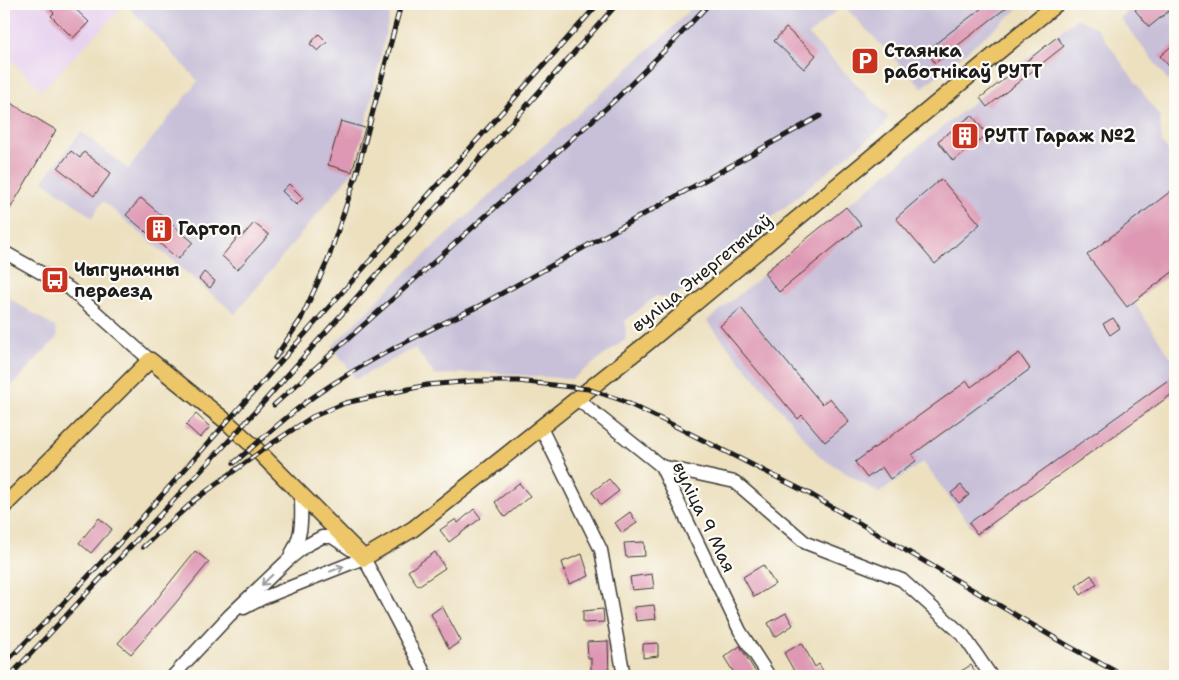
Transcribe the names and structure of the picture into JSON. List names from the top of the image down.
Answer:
{
  "streets": {
    "main road": ["вуліца Энергетыкаў"],
    "street": ["вуліца 9 Мая"]
  },
  "crossings": [
    ["вуліца Энергетыкаў", "вуліца 9 Мая"]
  ],
  "places": {
    "parking": ["Стаянка работнікаў РУТТ"],
    "building": ["РУТТ Гараж №2", "Гартоп"],
    "bus stop": ["Чыгуначны пераезд"]
  }
}
